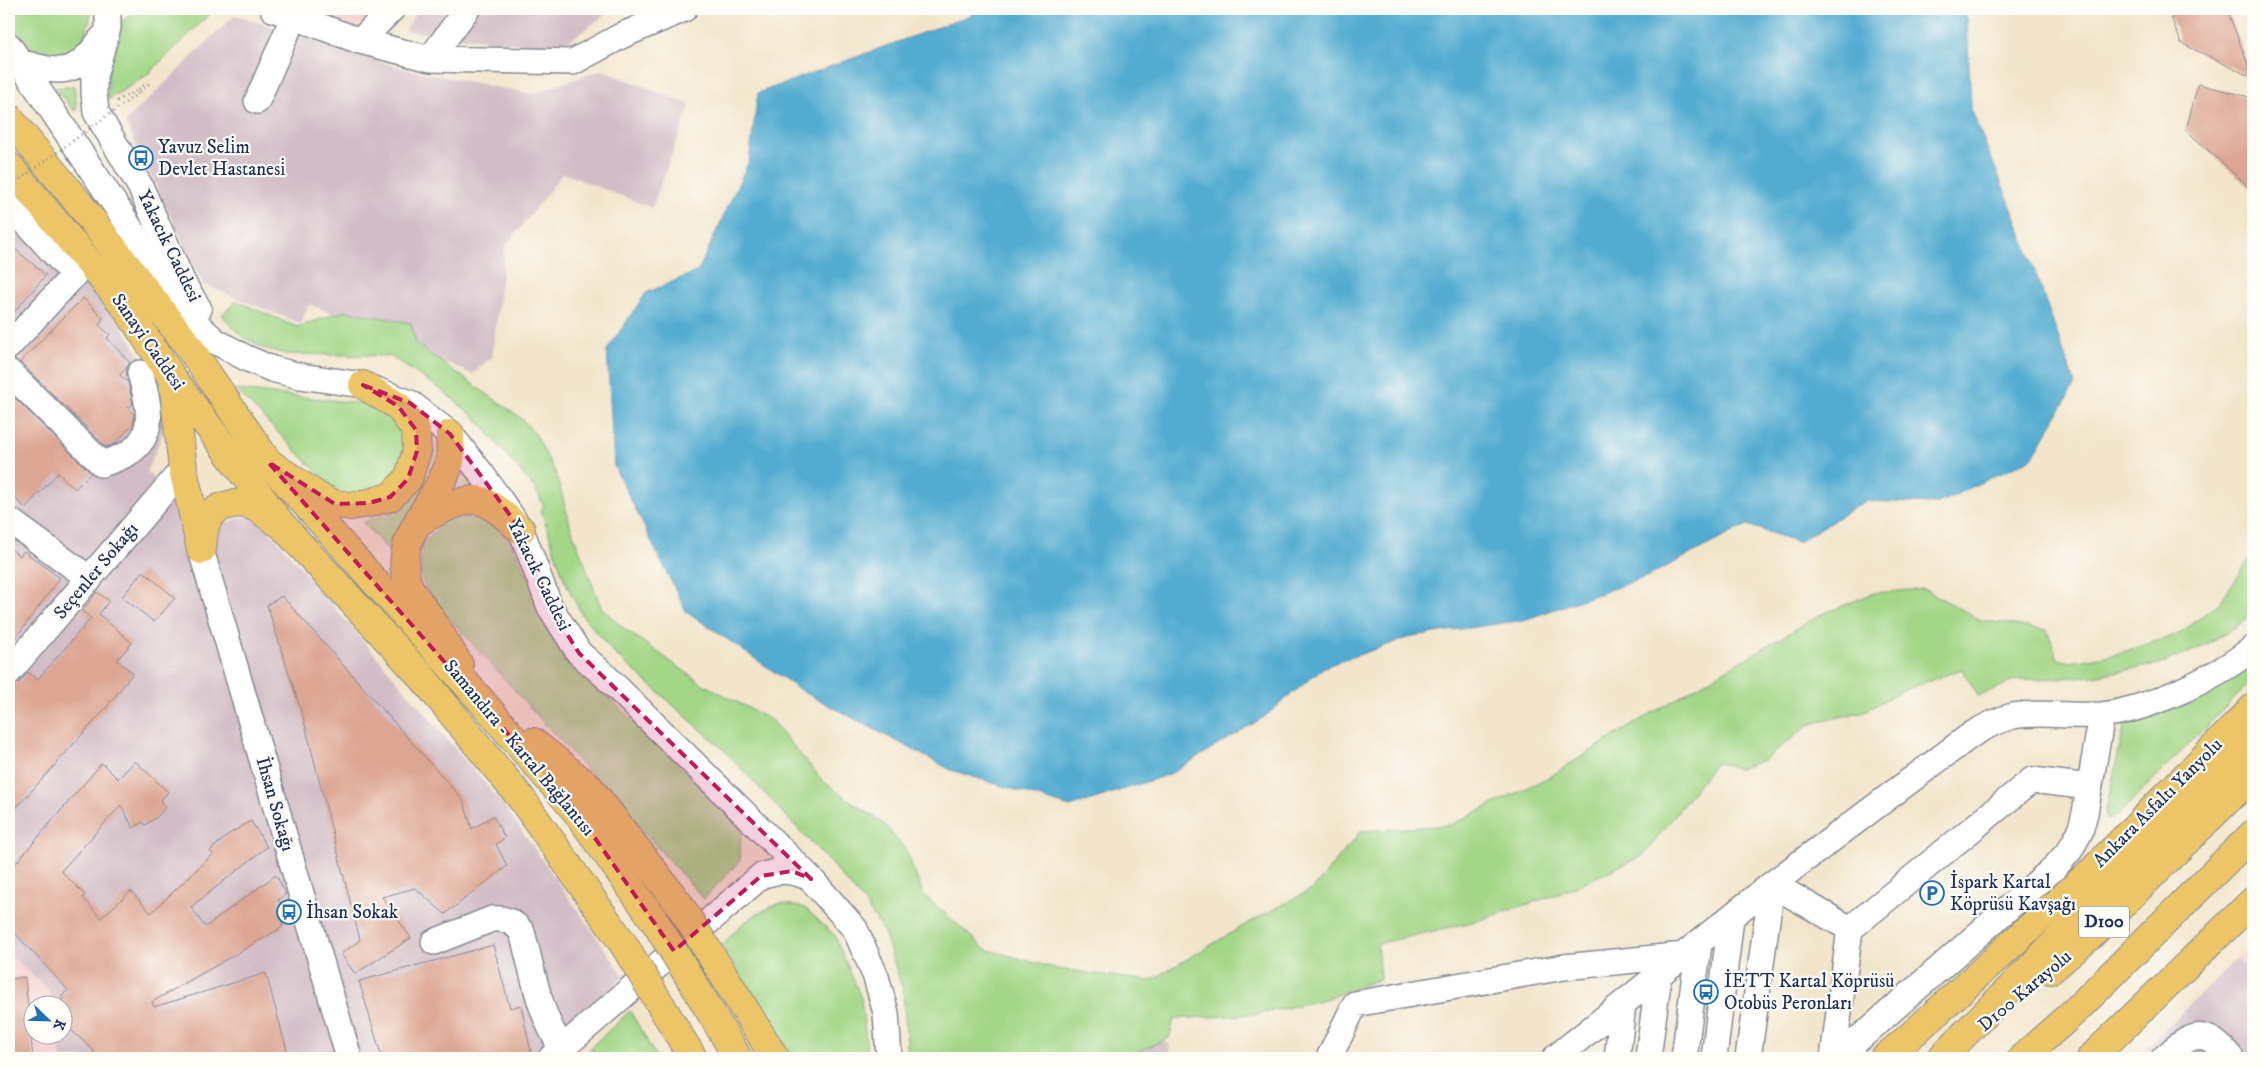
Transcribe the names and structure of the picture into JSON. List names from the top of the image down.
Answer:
{
  "streets": {
    "main road": [
      "Sanayi Caddesi",
      "Samandıra - Kartal Bağlantısı",
      "Ankara Asfaltı Yanyolu",
      "D100",
      "D100 Karayolu"
    ],
    "street": ["Yakacık Caddesi", "Seçenler Sokağı", "İhsan Sokağı"]
  },
  "crossings": [
    ["Sanayi Caddesi", "Samandıra - Kartal Bağlantısı"]
  ],
  "places": {
    "bus stop": ["Yavuz Seli̇m Devlet Hastanesi̇", "İhsan Sokak", "İETT Kartal Köprüsü Otobüs Peronları"],
    "parking": ["İspark Kartal Köprüsü Kavşağı"]
  },
  "north": "bottom right"
}
